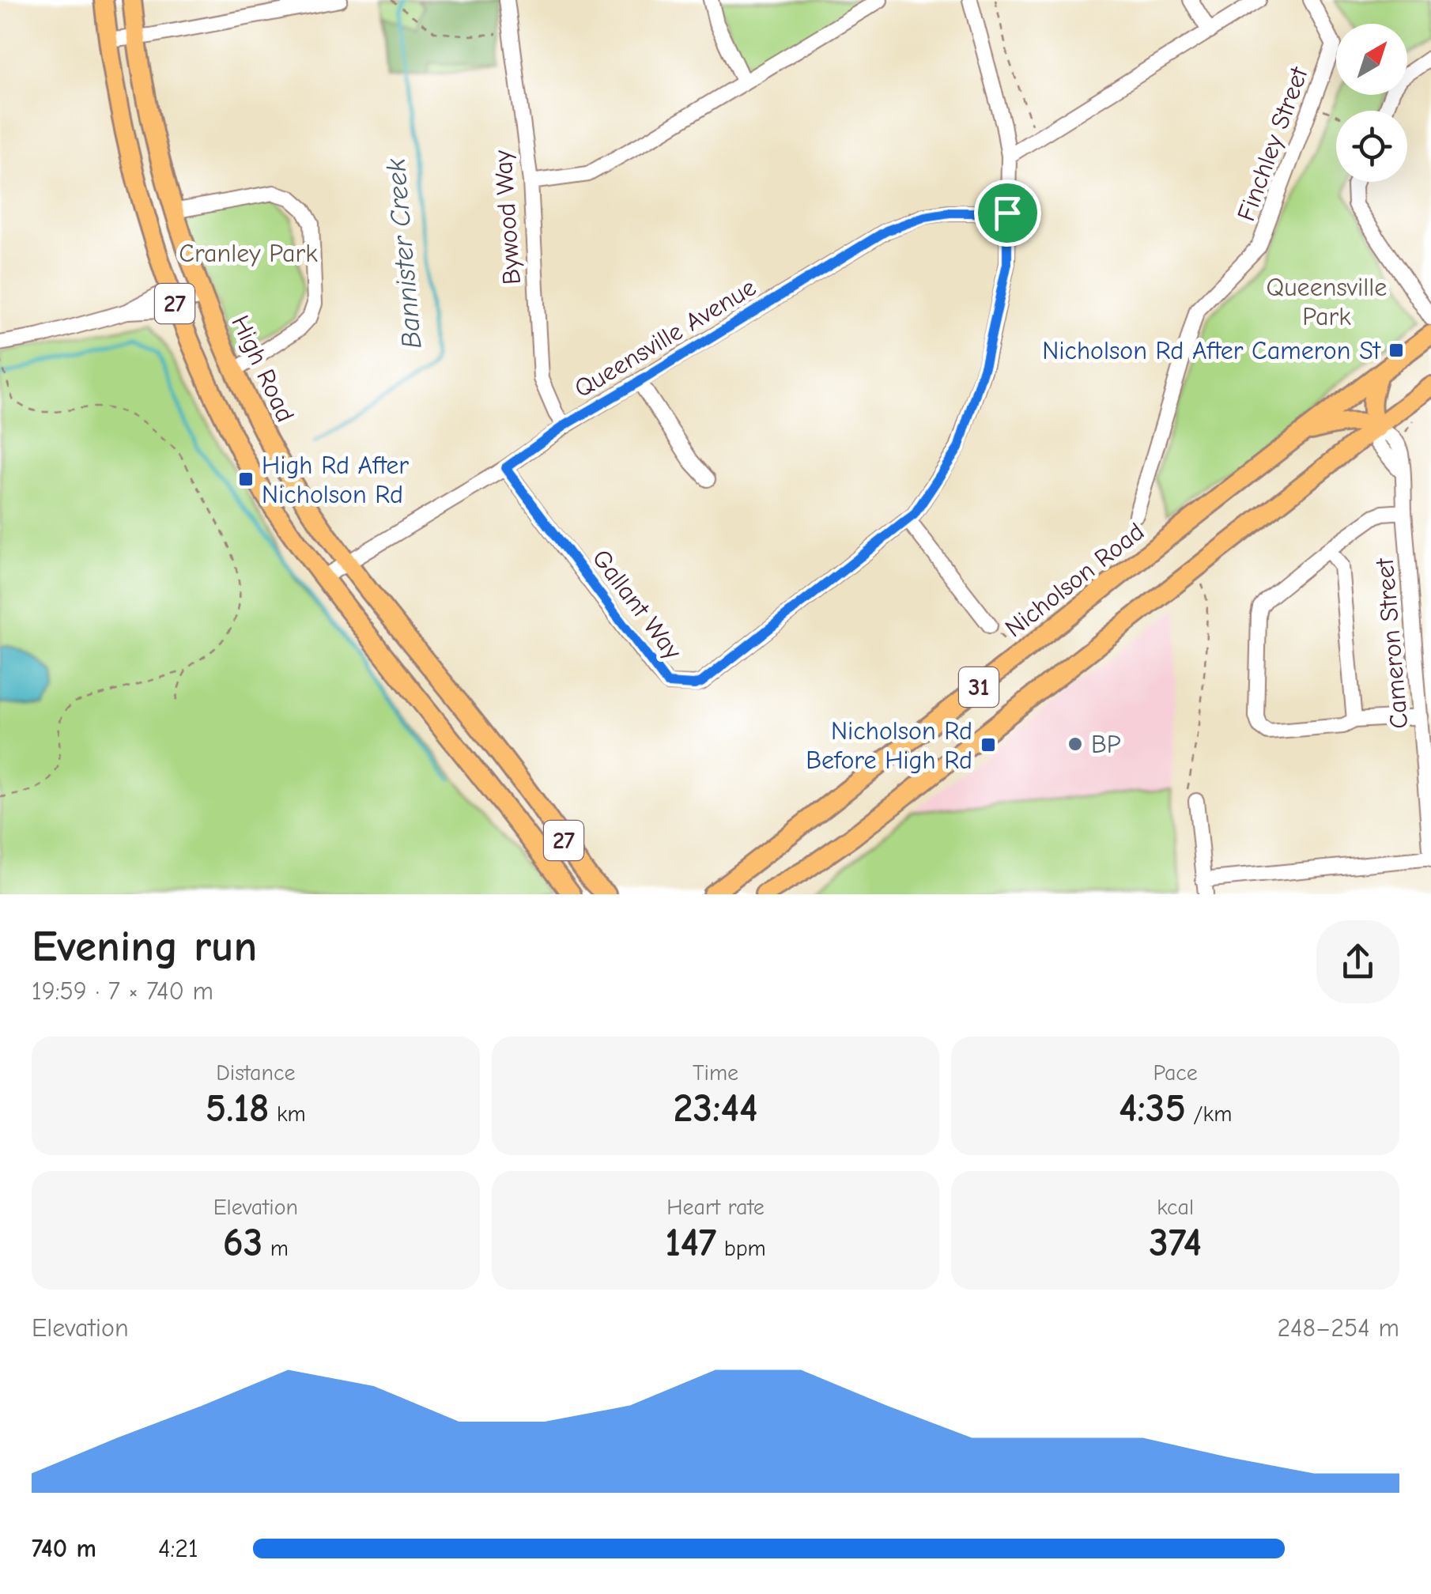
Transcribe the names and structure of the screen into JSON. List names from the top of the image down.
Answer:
{
  "streets": {
    "main road": [
      "27",
      "High Road",
      "Nicholson Road",
      "31"
    ],
    "street": [
      "Finchley Street",
      "Bywood Way",
      "Queensville Avenue",
      "Gallant Way",
      "Cameron Street"
    ]
  },
  "crossings": [
    ["Bywood Way", "Queensville Avenue"],
    ["27", "Queensville Avenue"],
    ["Queensville Avenue", "High Road"],
    ["Queensville Avenue", "Gallant Way"],
    ["Cameron Street", "31"]
  ],
  "water": ["Bannister Creek"],
  "parks": ["Cranley Park", "Queensville Park"],
  "places": {
    "transit": ["Nicholson Rd After Cameron St", "High Rd After Nicholson Rd", "Nicholson Rd Before High Rd"],
    "other": ["BP"]
  },
  "north": "top right",
  "page": {
    "heading": ["Evening run", "19:59 · 7 × 740 m"],
    "stats": [
      ["Distance", "5.18 km"],
      ["Time", "23:44"],
      ["Pace", "4:35 /km"],
      ["Elevation", "63 m"],
      ["Heart rate", "147 bpm"],
      ["kcal", "374"]
    ],
    "chart": ["Elevation", "248–254 m"],
    "list": [
      {
        "name": "740 m",
        "note": "4:21"
      }
    ]
  }
}
